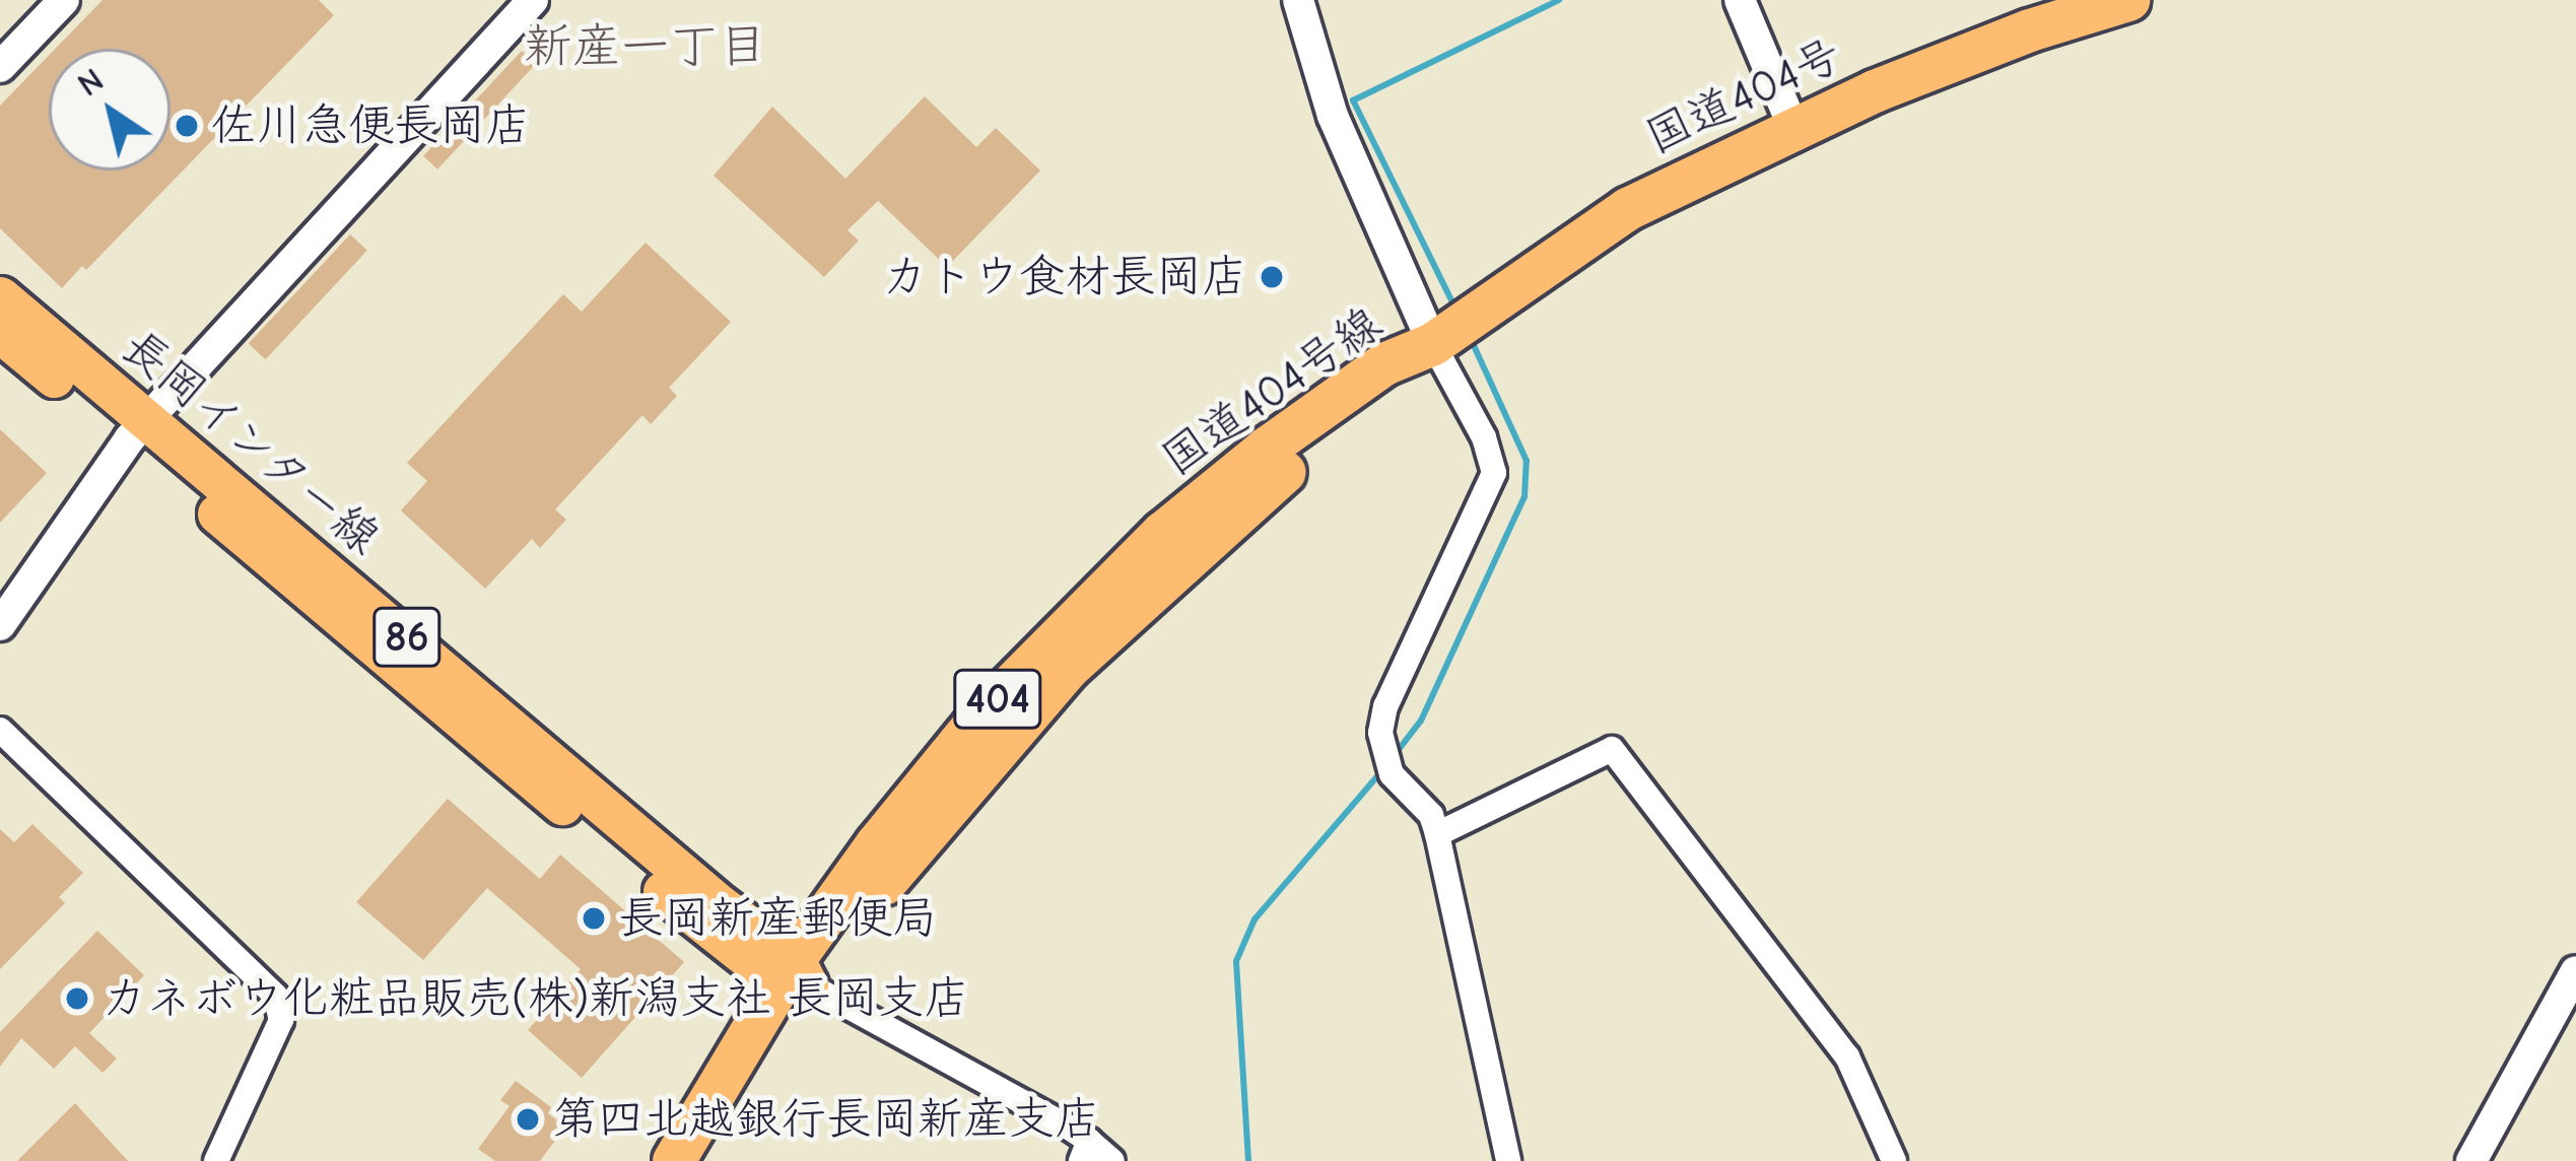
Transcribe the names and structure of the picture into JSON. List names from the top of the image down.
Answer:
{
  "streets": {
    "highway": ["国道404号", "国道404号線", "404"],
    "main road": ["長岡インター線", "86"]
  },
  "crossings": [
    ["国道404号", "国道404号線"],
    ["国道404号線", "長岡インター線"]
  ],
  "districts": ["新産一丁目"],
  "places": [
    "佐川急便長岡店",
    "カトウ食材長岡店",
    "長岡新産郵便局",
    "カネボウ化粧品販売(株)新潟支社 長岡支店",
    "第四北越銀行長岡新産支店"
  ],
  "north": "top left"
}
